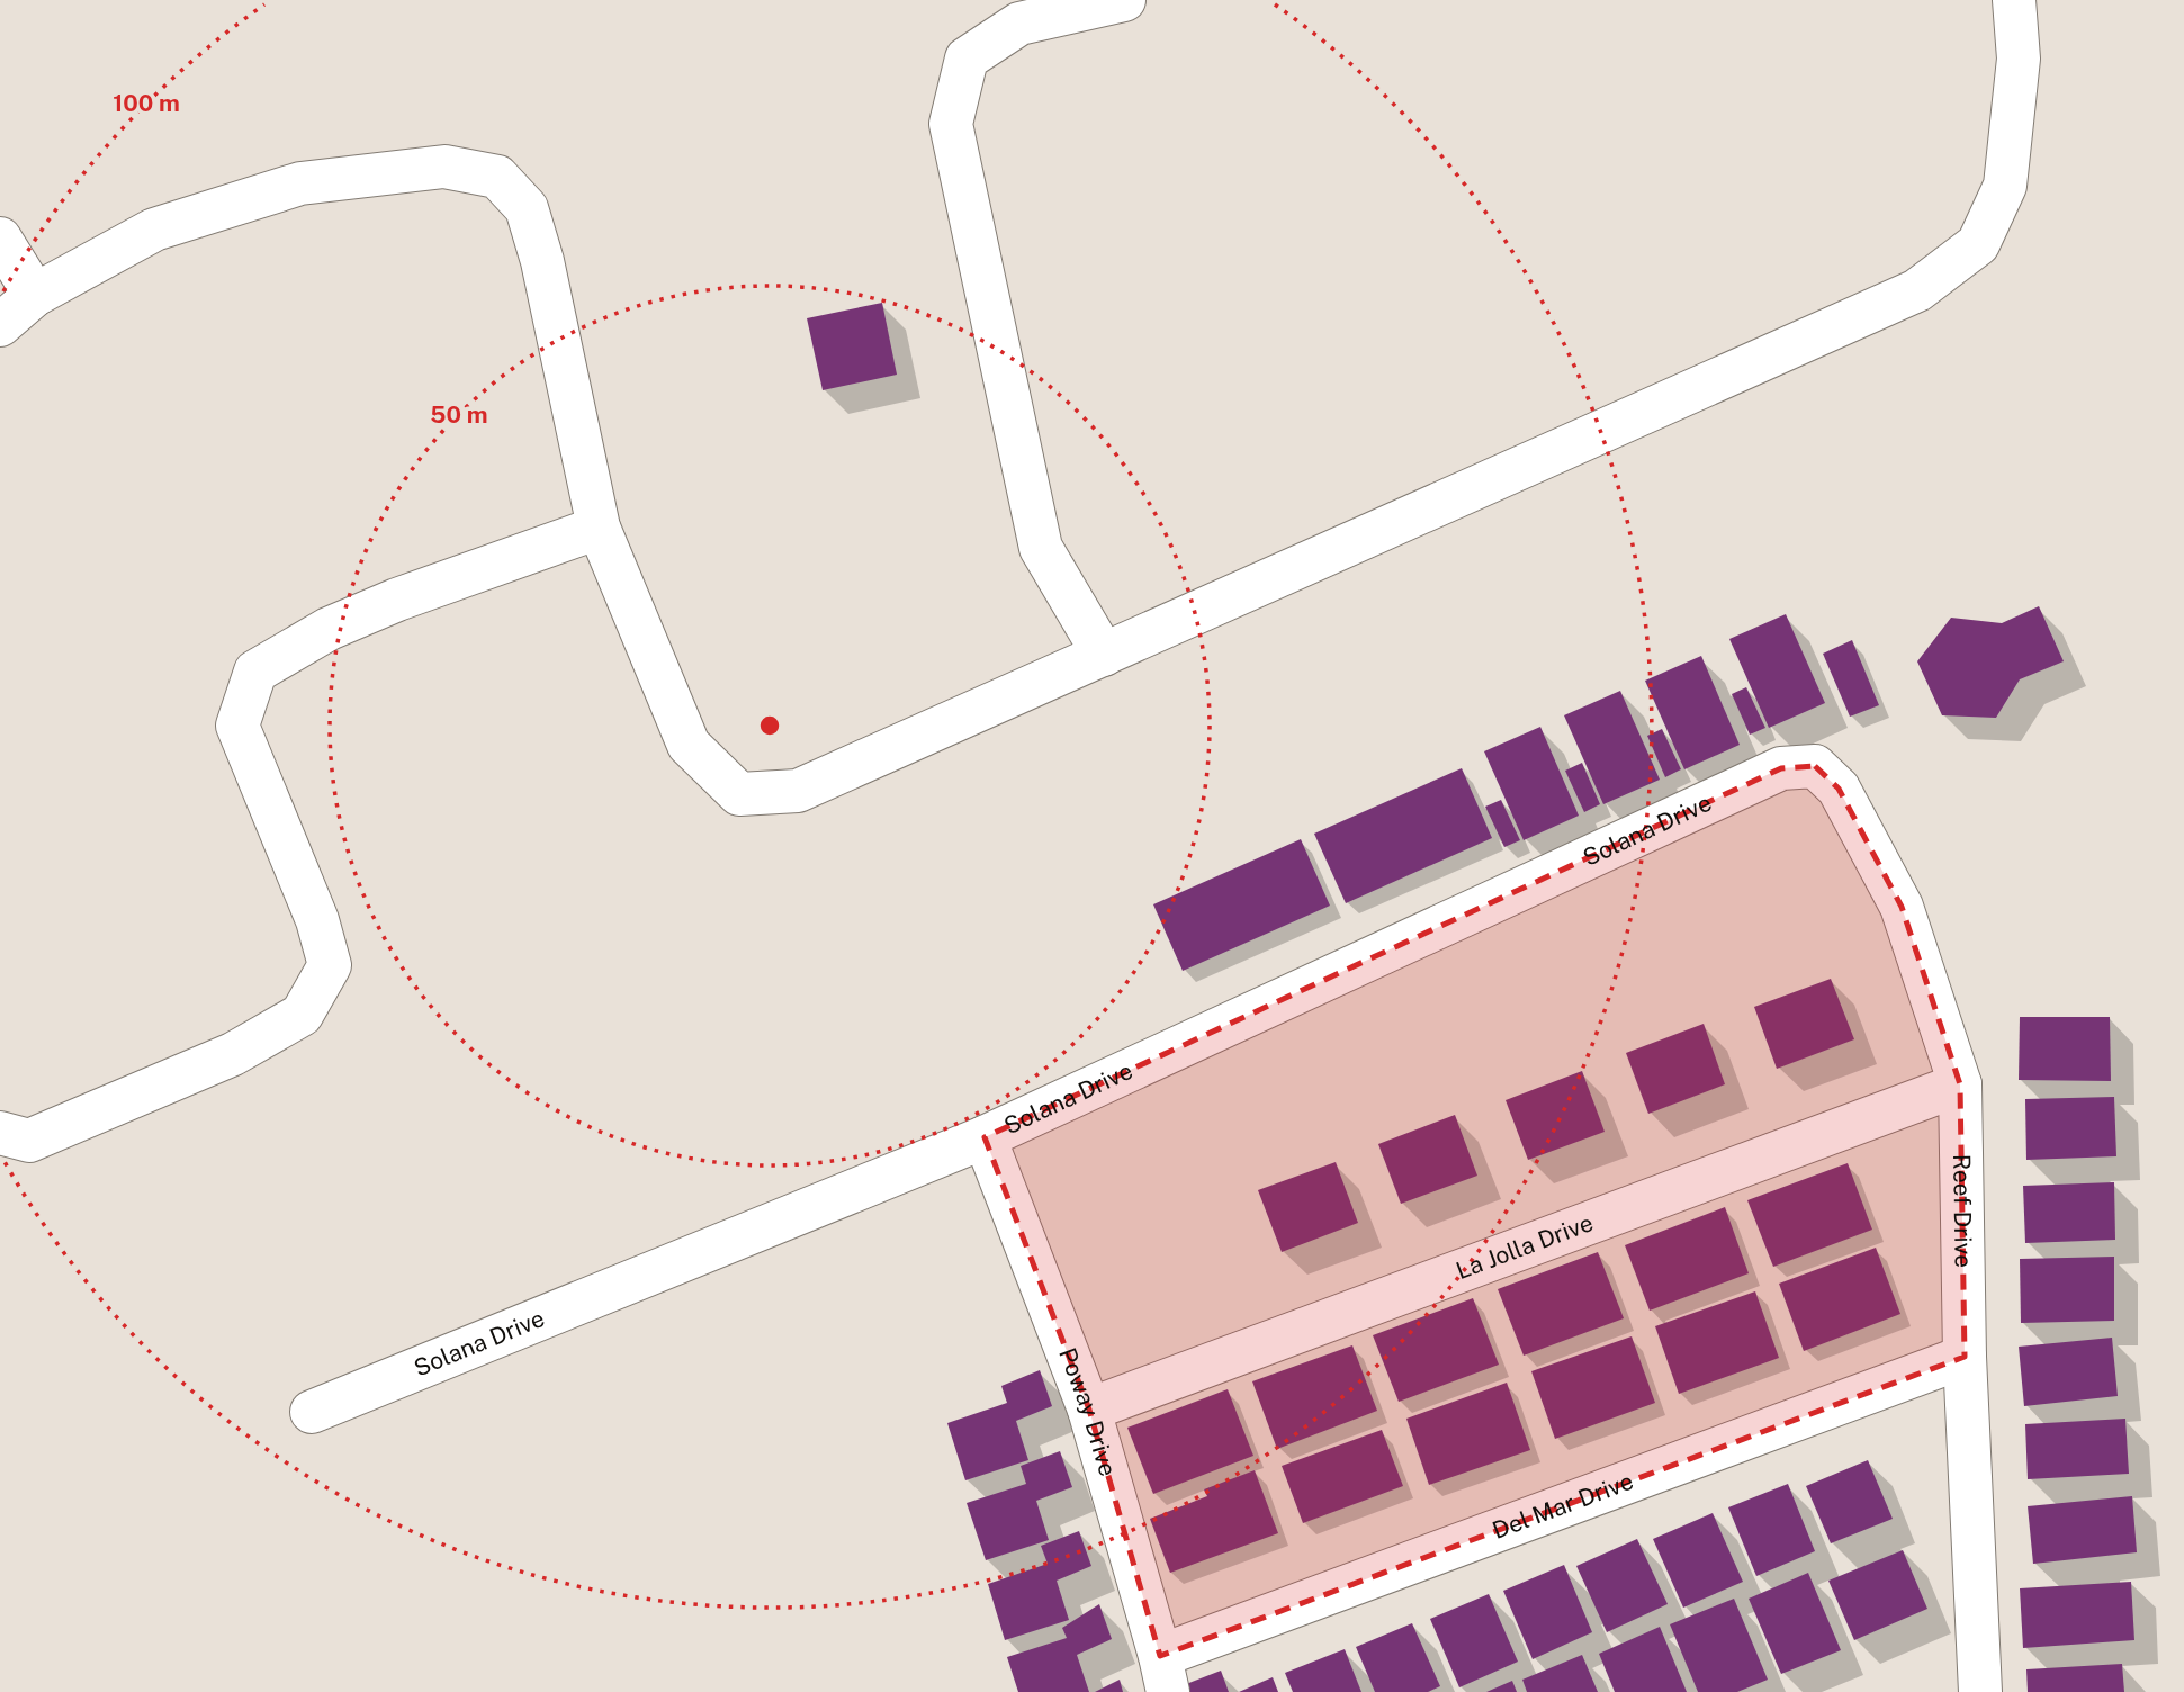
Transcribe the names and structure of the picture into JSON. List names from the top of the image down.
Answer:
{
  "streets": {
    "street": [
      "Solana Drive",
      "Reef Drive",
      "La Jolla Drive",
      "Poway Drive",
      "Del Mar Drive"
    ]
  },
  "crossings": [
    ["Solana Drive", "Reef Drive"],
    ["Solana Drive", "Poway Drive"],
    ["Reef Drive", "La Jolla Drive"],
    ["Reef Drive", "Del Mar Drive"],
    ["La Jolla Drive", "Poway Drive"],
    ["Poway Drive", "Del Mar Drive"]
  ],
  "rings": ["100 m", "50 m"]
}
